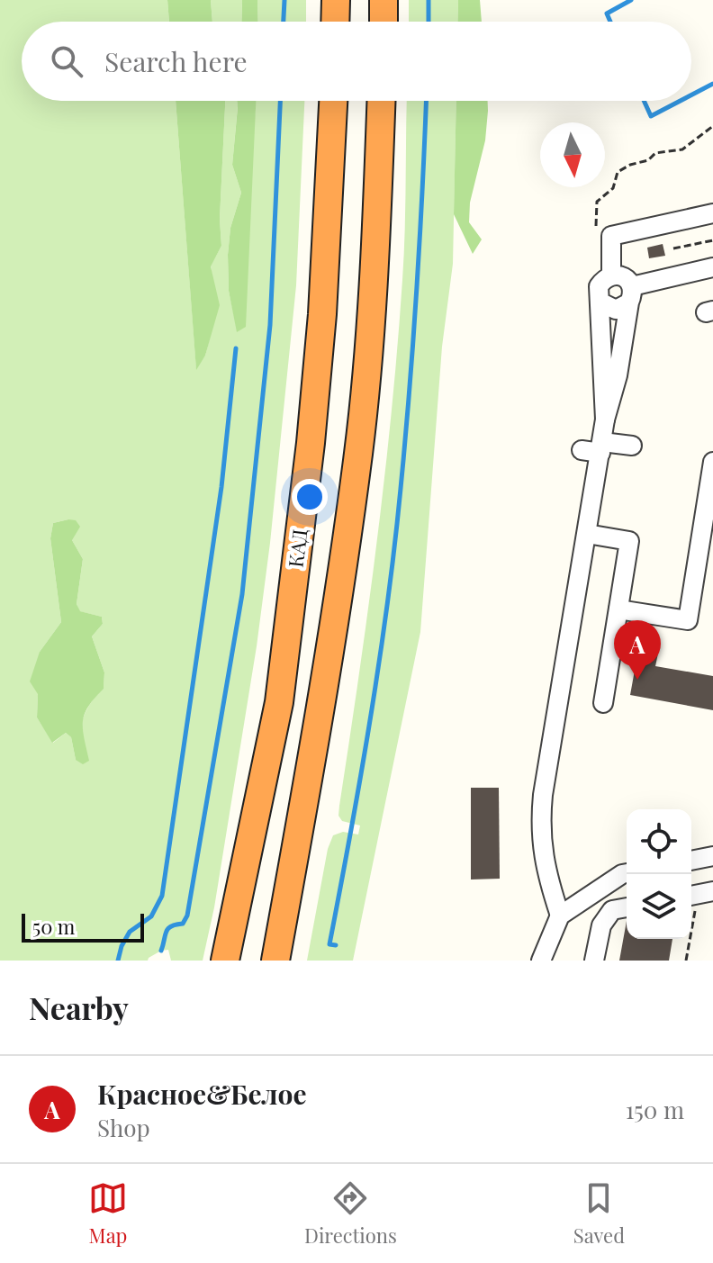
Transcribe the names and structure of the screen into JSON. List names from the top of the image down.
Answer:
{
  "streets": {
    "highway": ["КАД"]
  },
  "scale_bar": "50 m",
  "north": "bottom",
  "page": {
    "search": "Search here",
    "pins": "A",
    "scale": "50 m",
    "heading": "Nearby",
    "list": [
      {
        "mark": "A",
        "name": "Красное&Белое",
        "note": "Shop",
        "value": "150 m"
      }
    ],
    "nav": ["Map", "Directions", "Saved"]
  }
}
